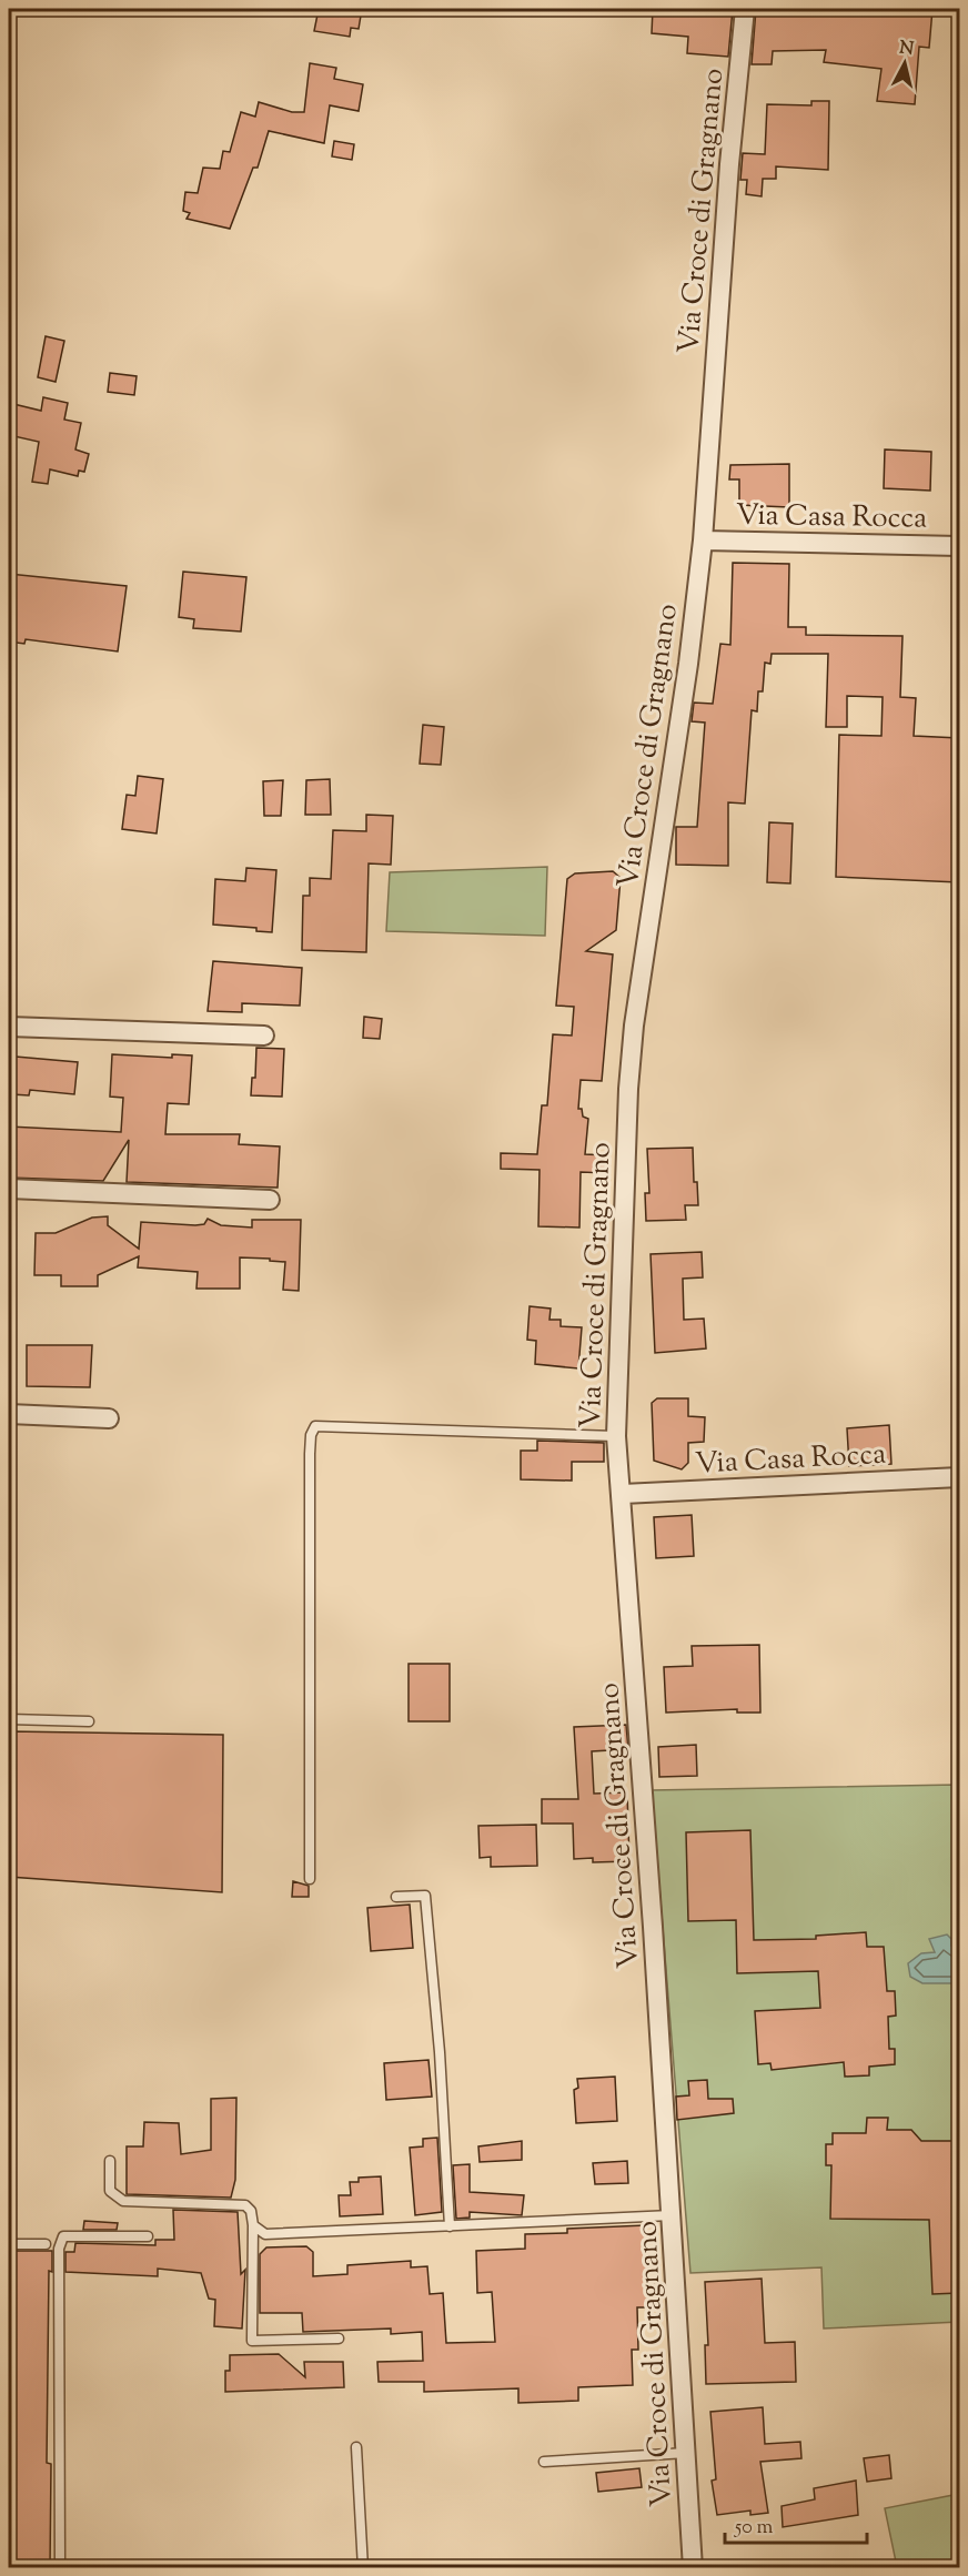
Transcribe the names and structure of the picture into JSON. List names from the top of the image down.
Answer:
{
  "streets": {
    "street": ["Via Croce di Gragnano", "Via Casa Rocca"]
  },
  "crossings": [
    ["Via Croce di Gragnano", "Via Casa Rocca"]
  ],
  "scale_bar": "50 m",
  "north": "top"
}
